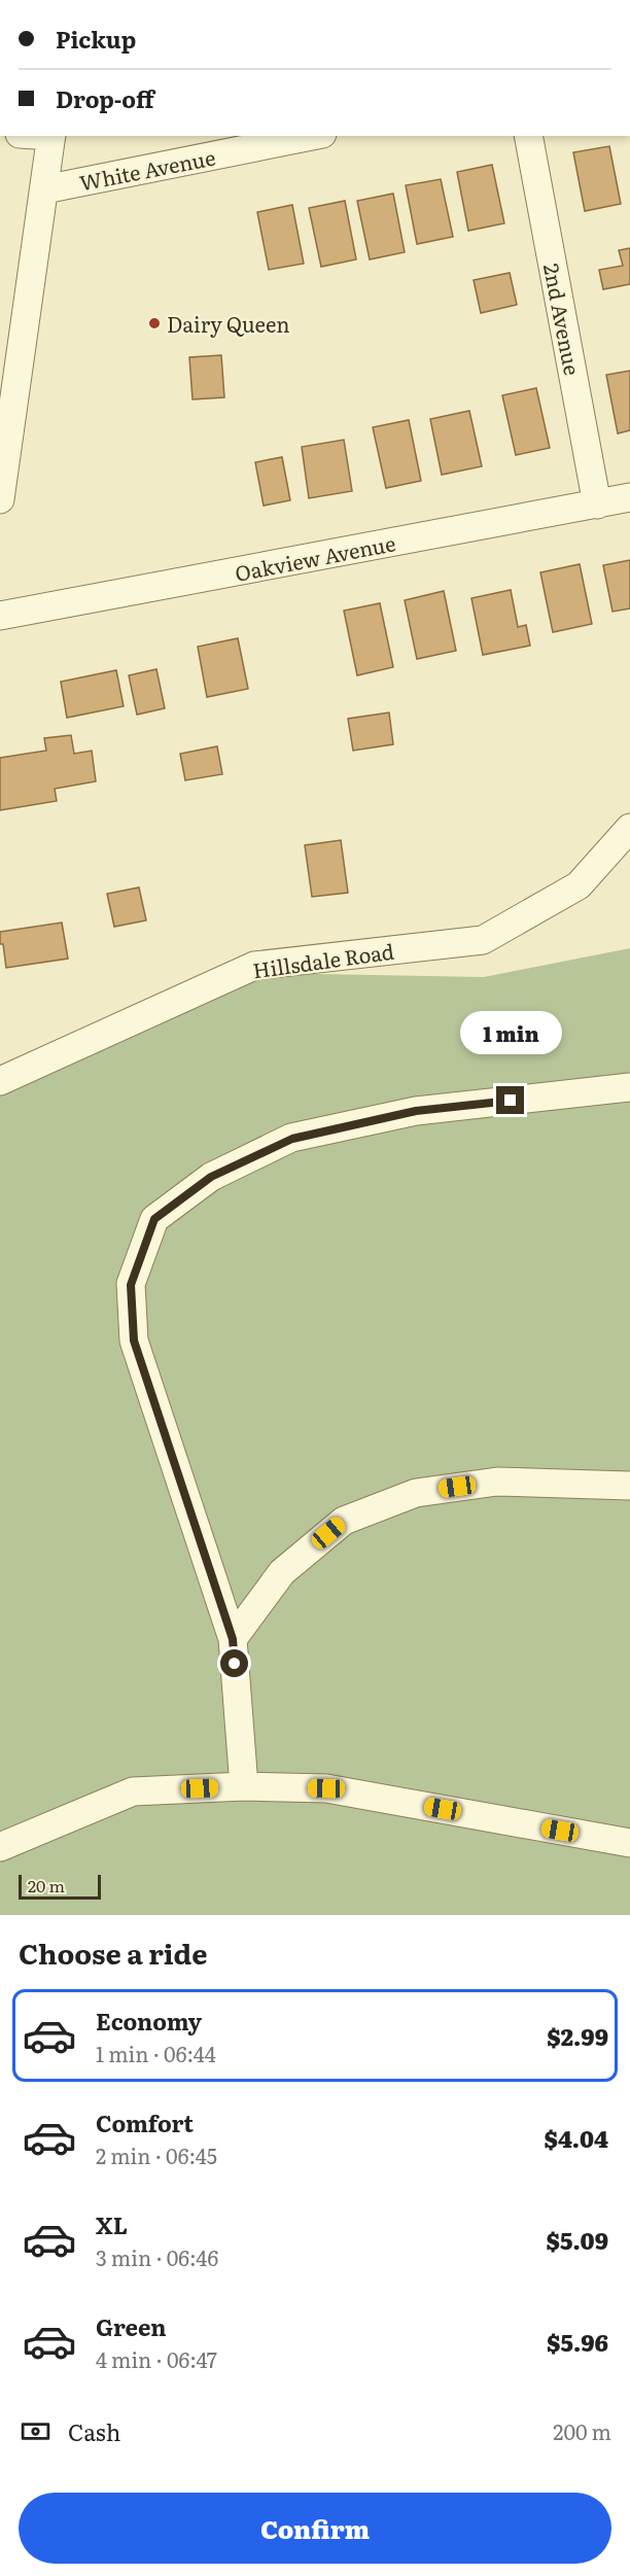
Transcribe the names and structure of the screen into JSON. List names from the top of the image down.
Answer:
{
  "streets": {
    "street": [
      "White Avenue",
      "2nd Avenue",
      "Oakview Avenue",
      "Hillsdale Road"
    ]
  },
  "crossings": [
    ["2nd Avenue", "Oakview Avenue"]
  ],
  "places": ["Dairy Queen"],
  "scale_bar": "20 m",
  "page": {
    "banner": ["Pickup", "Drop-off"],
    "bubble": "1 min",
    "scale": "20 m",
    "heading": "Choose a ride",
    "list": [
      {
        "name": "Economy",
        "note": "1 min · 06:44",
        "value": "$2.99"
      },
      {
        "name": "Comfort",
        "note": "2 min · 06:45",
        "value": "$4.04"
      },
      {
        "name": "XL",
        "note": "3 min · 06:46",
        "value": "$5.09"
      },
      {
        "name": "Green",
        "note": "4 min · 06:47",
        "value": "$5.96"
      }
    ],
    "pay": ["Cash", "200 m"],
    "buttons": "Confirm"
  }
}
